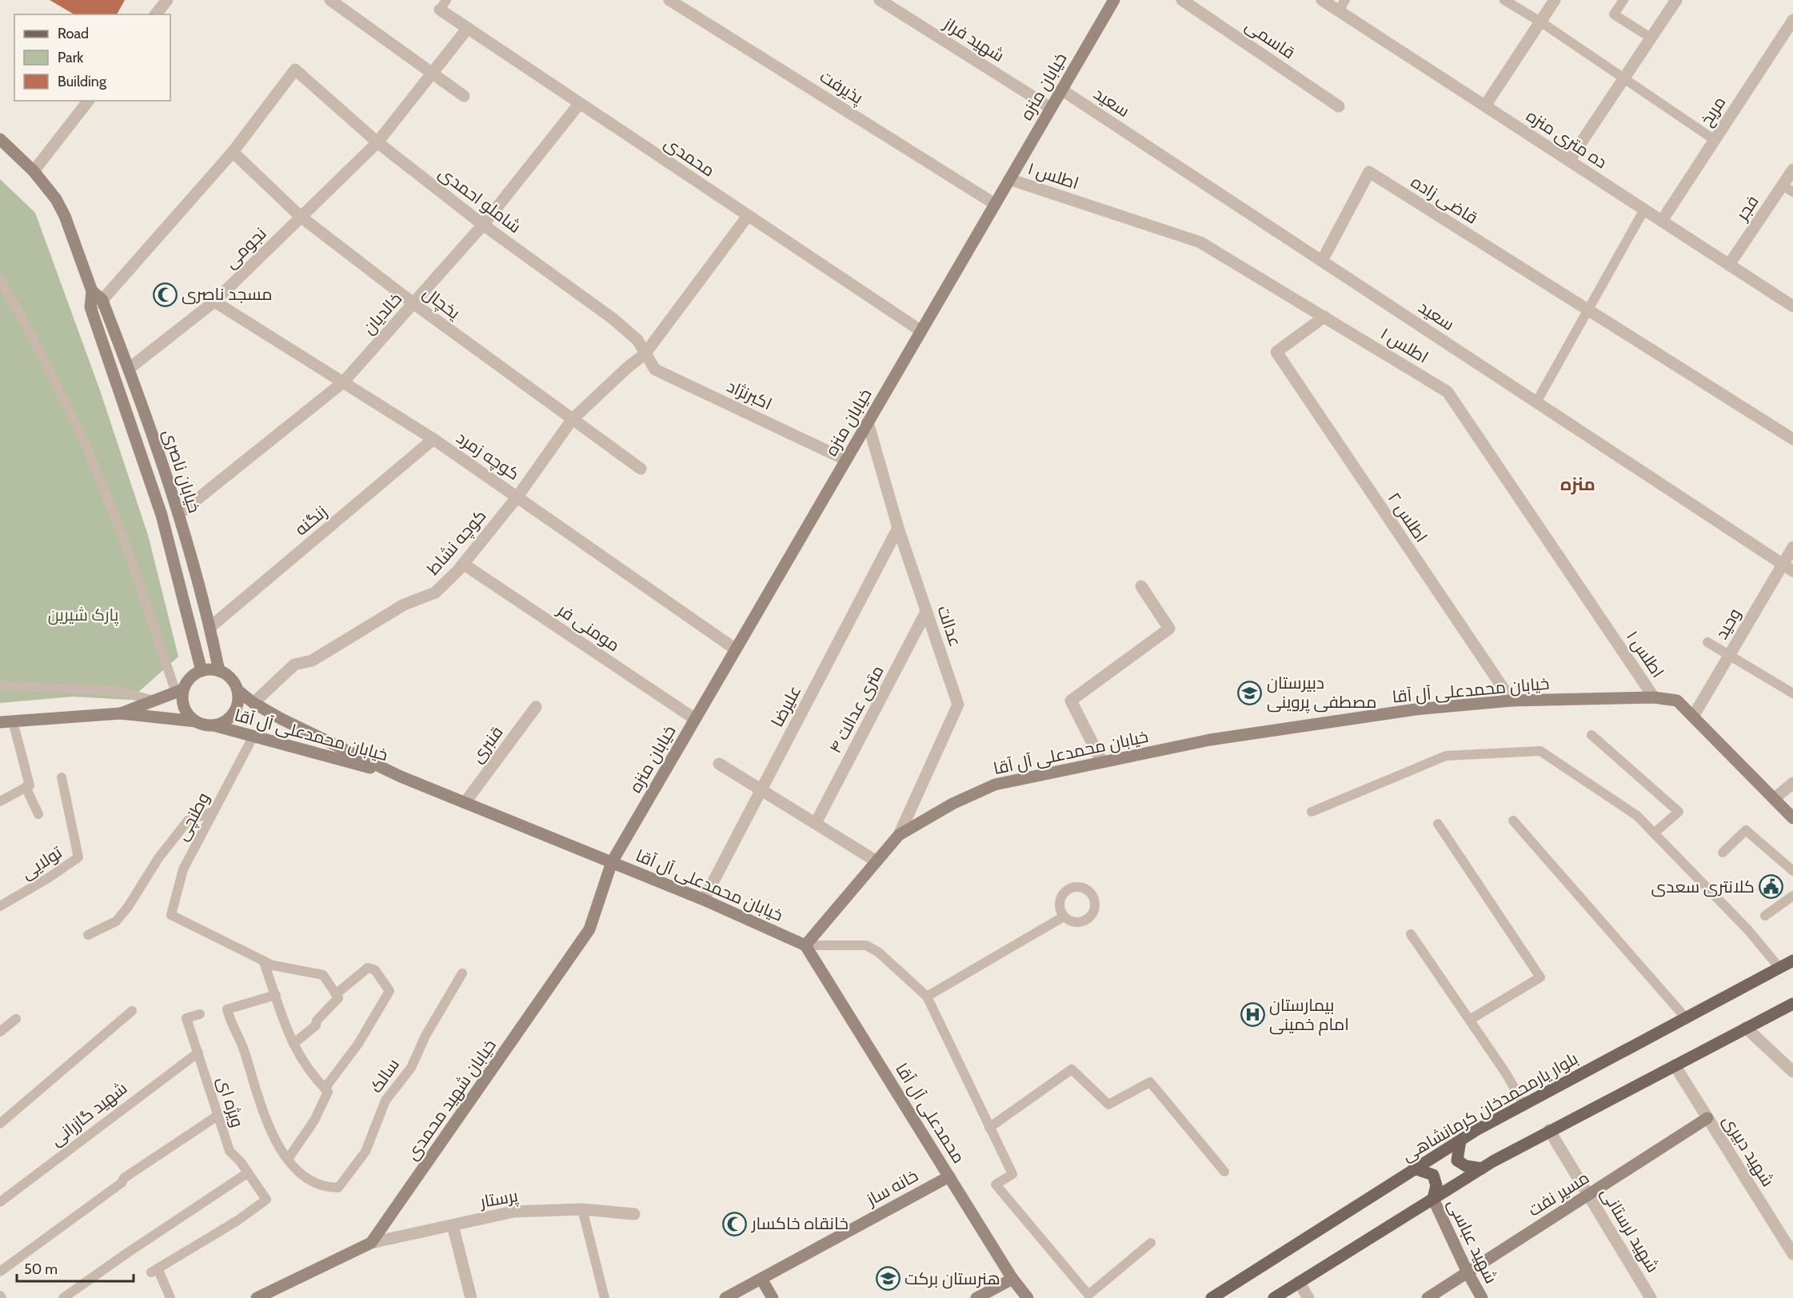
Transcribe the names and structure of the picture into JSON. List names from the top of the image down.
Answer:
{
  "streets": {
    "main road": ["بلوار یارمحمدخان کرمانشاهی"],
    "street": [
      "قاسمی",
      "شهید فراز",
      "خیابان منزه",
      "پذیرفت",
      "سعید",
      "مریخ",
      "ده متری منزه",
      "محمدی",
      "اطلس ۱",
      "شاملو احمدی",
      "قاضی زاده",
      "فجر",
      "نجومی",
      "یخچال",
      "خالدیان",
      "اکبرنژاد",
      "کوچه زمرد",
      "خیابان ناصری",
      "اطلس ۲",
      "زنگنه",
      "کوچه نشاط",
      "وحید",
      "عدالت",
      "مومنی فر",
      "خیابان محمدعلی آل آقا",
      "علیرضا",
      "۴ متری عدالت",
      "قنبری",
      "خیابان شهید محمدی",
      "محمدعلی آل آقا",
      "شهید دبیری",
      "خانه ساز",
      "مسیر نفت",
      "پرستار",
      "شهید لرستانی",
      "شهید عباسی"
    ],
    "lane": [
      "وطنچی",
      "تولایی",
      "سالک",
      "ویژه ای",
      "شهید گازرانی"
    ]
  },
  "crossings": [
    ["شهید فراز", "خیابان منزه"],
    ["خیابان منزه", "پذیرفت"],
    ["خیابان منزه", "سعید"],
    ["خیابان منزه", "محمدی"],
    ["خیابان منزه", "اطلس ۱"],
    ["خیابان منزه", "اکبرنژاد"],
    ["خیابان منزه", "کوچه زمرد"],
    ["خیابان منزه", "عدالت"],
    ["خیابان منزه", "مومنی فر"],
    ["خیابان منزه", "خیابان محمدعلی آل آقا"],
    ["خیابان منزه", "خیابان شهید محمدی"],
    ["سعید", "قاضی زاده"],
    ["سعید", "وحید"],
    ["مریخ", "ده متری منزه"],
    ["ده متری منزه", "فجر"],
    ["محمدی", "نجومی"],
    ["محمدی", "خالدیان"],
    ["محمدی", "کوچه نشاط"],
    ["اطلس ۱", "اطلس ۲"],
    ["اطلس ۱", "خیابان محمدعلی آل آقا"],
    ["شاملو احمدی", "نجومی"],
    ["شاملو احمدی", "یخچال"],
    ["شاملو احمدی", "خالدیان"],
    ["شاملو احمدی", "اکبرنژاد"],
    ["شاملو احمدی", "کوچه نشاط"],
    ["نجومی", "یخچال"],
    ["نجومی", "کوچه زمرد"],
    ["نجومی", "خیابان ناصری"],
    ["یخچال", "خالدیان"],
    ["یخچال", "کوچه نشاط"],
    ["خالدیان", "کوچه زمرد"],
    ["خالدیان", "خیابان ناصری"],
    ["اکبرنژاد", "کوچه نشاط"],
    ["کوچه زمرد", "زنگنه"],
    ["کوچه زمرد", "کوچه نشاط"],
    ["خیابان ناصری", "زنگنه"],
    ["خیابان ناصری", "خیابان محمدعلی آل آقا"],
    ["اطلس ۲", "خیابان محمدعلی آل آقا"],
    ["کوچه نشاط", "مومنی فر"],
    ["کوچه نشاط", "خیابان محمدعلی آل آقا"],
    ["وحید", "خیابان محمدعلی آل آقا"],
    ["عدالت", "خیابان محمدعلی آل آقا"],
    ["عدالت", "علیرضا"],
    ["عدالت", "۴ متری عدالت"],
    ["خیابان محمدعلی آل آقا", "علیرضا"],
    ["خیابان محمدعلی آل آقا", "قنبری"],
    ["خیابان محمدعلی آل آقا", "وطنچی"],
    ["خیابان محمدعلی آل آقا", "خیابان شهید محمدی"],
    ["خیابان محمدعلی آل آقا", "محمدعلی آل آقا"],
    ["خیابان شهید محمدی", "پرستار"],
    ["ویژه ای", "شهید گازرانی"],
    ["محمدعلی آل آقا", "خانه ساز"],
    ["شهید دبیری", "مسیر نفت"],
    ["مسیر نفت", "شهید لرستانی"],
    ["مسیر نفت", "شهید عباسی"]
  ],
  "districts": ["منزه"],
  "parks": ["پارک شیرین"],
  "places": {
    "mosque": ["مسجد ناصری", "خانقاه خاکسار"],
    "school or university": ["دبیرستان مصطفی پروینی", "هنرستان برکت"],
    "public building": ["کلانتری سعدی"],
    "hospital": ["بیمارستان امام خمینی"]
  },
  "legend": ["Road", "Park", "Building"],
  "scale_bar": "50 m"
}
